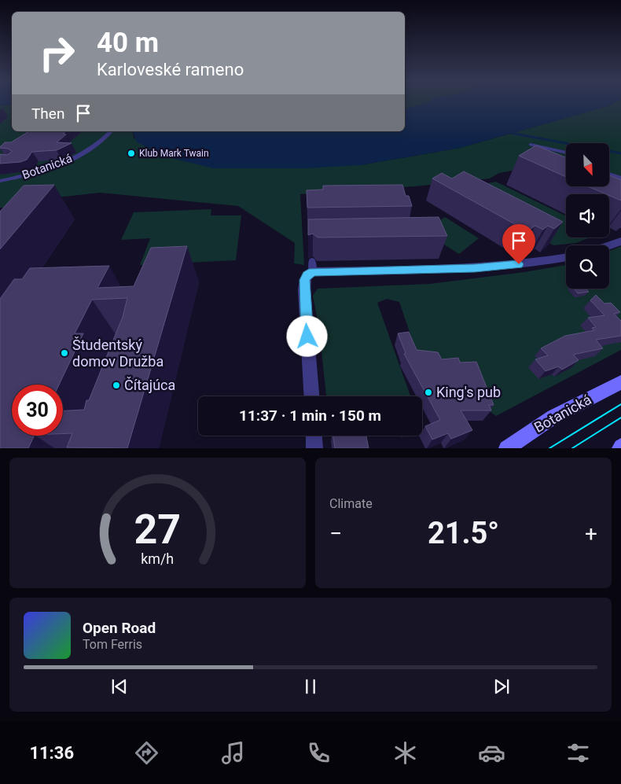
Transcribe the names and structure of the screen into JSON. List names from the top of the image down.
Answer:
{
  "streets": {
    "main road": ["Botanická"]
  },
  "places": [
    "Klub Mark Twain",
    "Študentský domov Družba",
    "Čítajúca",
    "King's pub"
  ],
  "north": "bottom right",
  "page": {
    "turn": ["40 m", "Karloveské rameno"],
    "then": "Then",
    "limit": "30",
    "trip": "11:37 · 1 min · 150 m",
    "tile": "Climate",
    "heat": ["−", "21.5°", "+"],
    "song": ["Open Road", "Tom Ferris"],
    "tabs": "11:36",
    "gauge": ["27", "km/h"]
  }
}
